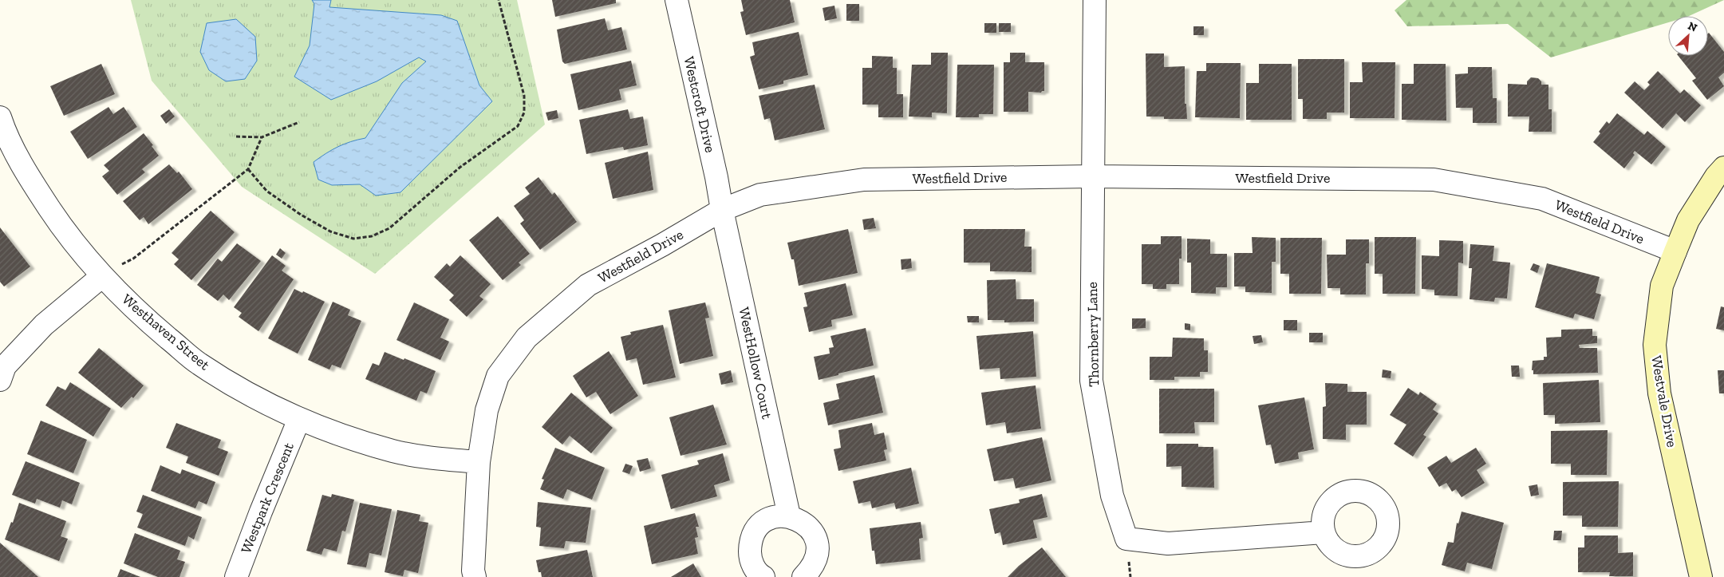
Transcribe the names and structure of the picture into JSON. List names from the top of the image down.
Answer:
{
  "streets": {
    "street": [
      "Westcroft Drive",
      "Westfield Drive",
      "Westhaven Street",
      "Thornberry Lane",
      "WestHollow Court",
      "Westvale Drive",
      "Westpark Crescent"
    ]
  },
  "crossings": [
    ["Westcroft Drive", "Westfield Drive"],
    ["Westcroft Drive", "WestHollow Court"],
    ["Westfield Drive", "Westhaven Street"],
    ["Westfield Drive", "Thornberry Lane"],
    ["Westfield Drive", "WestHollow Court"],
    ["Westfield Drive", "Westvale Drive"],
    ["Westhaven Street", "Westpark Crescent"]
  ],
  "north": "top right"
}
